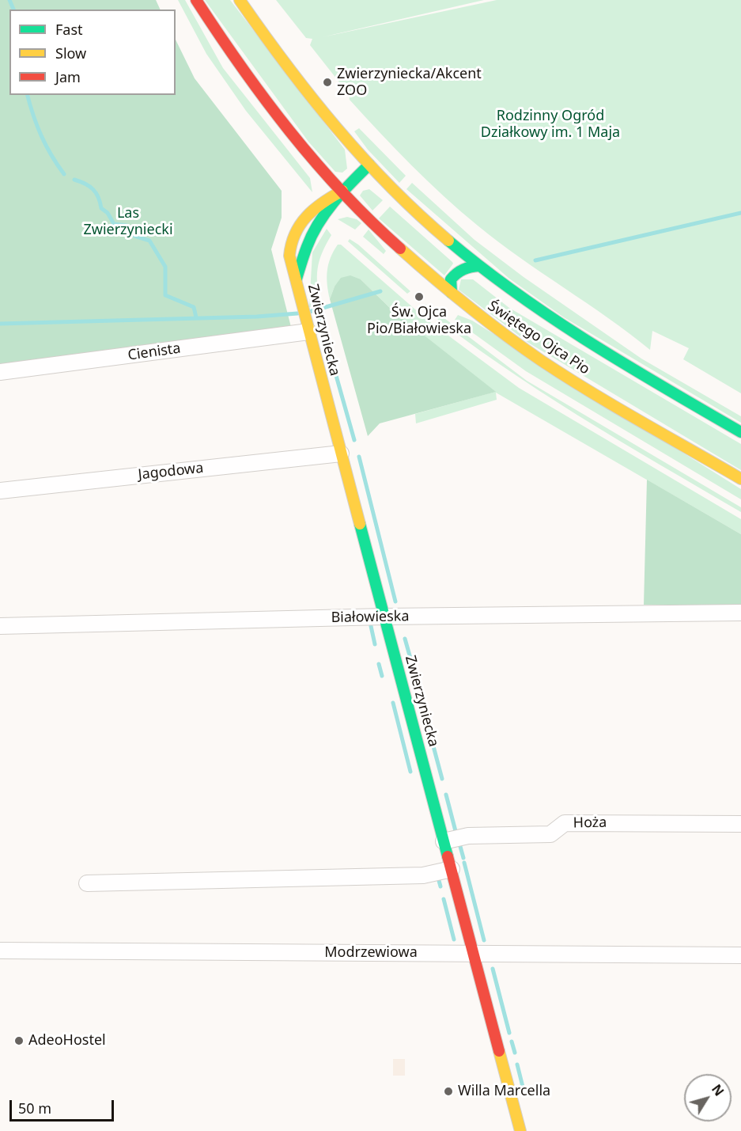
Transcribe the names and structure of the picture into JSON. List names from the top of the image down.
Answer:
{
  "streets": {
    "main road": ["Zwierzyniecka", "Świętego Ojca Pio"],
    "street": [
      "Cienista",
      "Jagodowa",
      "Białowieska",
      "Hoża",
      "Modrzewiowa"
    ]
  },
  "crossings": [
    ["Zwierzyniecka", "Świętego Ojca Pio"],
    ["Zwierzyniecka", "Cienista"],
    ["Zwierzyniecka", "Jagodowa"],
    ["Zwierzyniecka", "Białowieska"],
    ["Zwierzyniecka", "Hoża"],
    ["Zwierzyniecka", "Modrzewiowa"]
  ],
  "parks": ["Rodzinny Ogród Działkowy im. 1 Maja", "Las Zwierzyniecki"],
  "places": [
    "Zwierzyniecka/Akcent ZOO",
    "Św. Ojca Pio/Białowieska",
    "AdeoHostel",
    "Willa Marcella"
  ],
  "legend": ["Fast", "Slow", "Jam"],
  "scale_bar": "50 m",
  "north": "top right"
}
